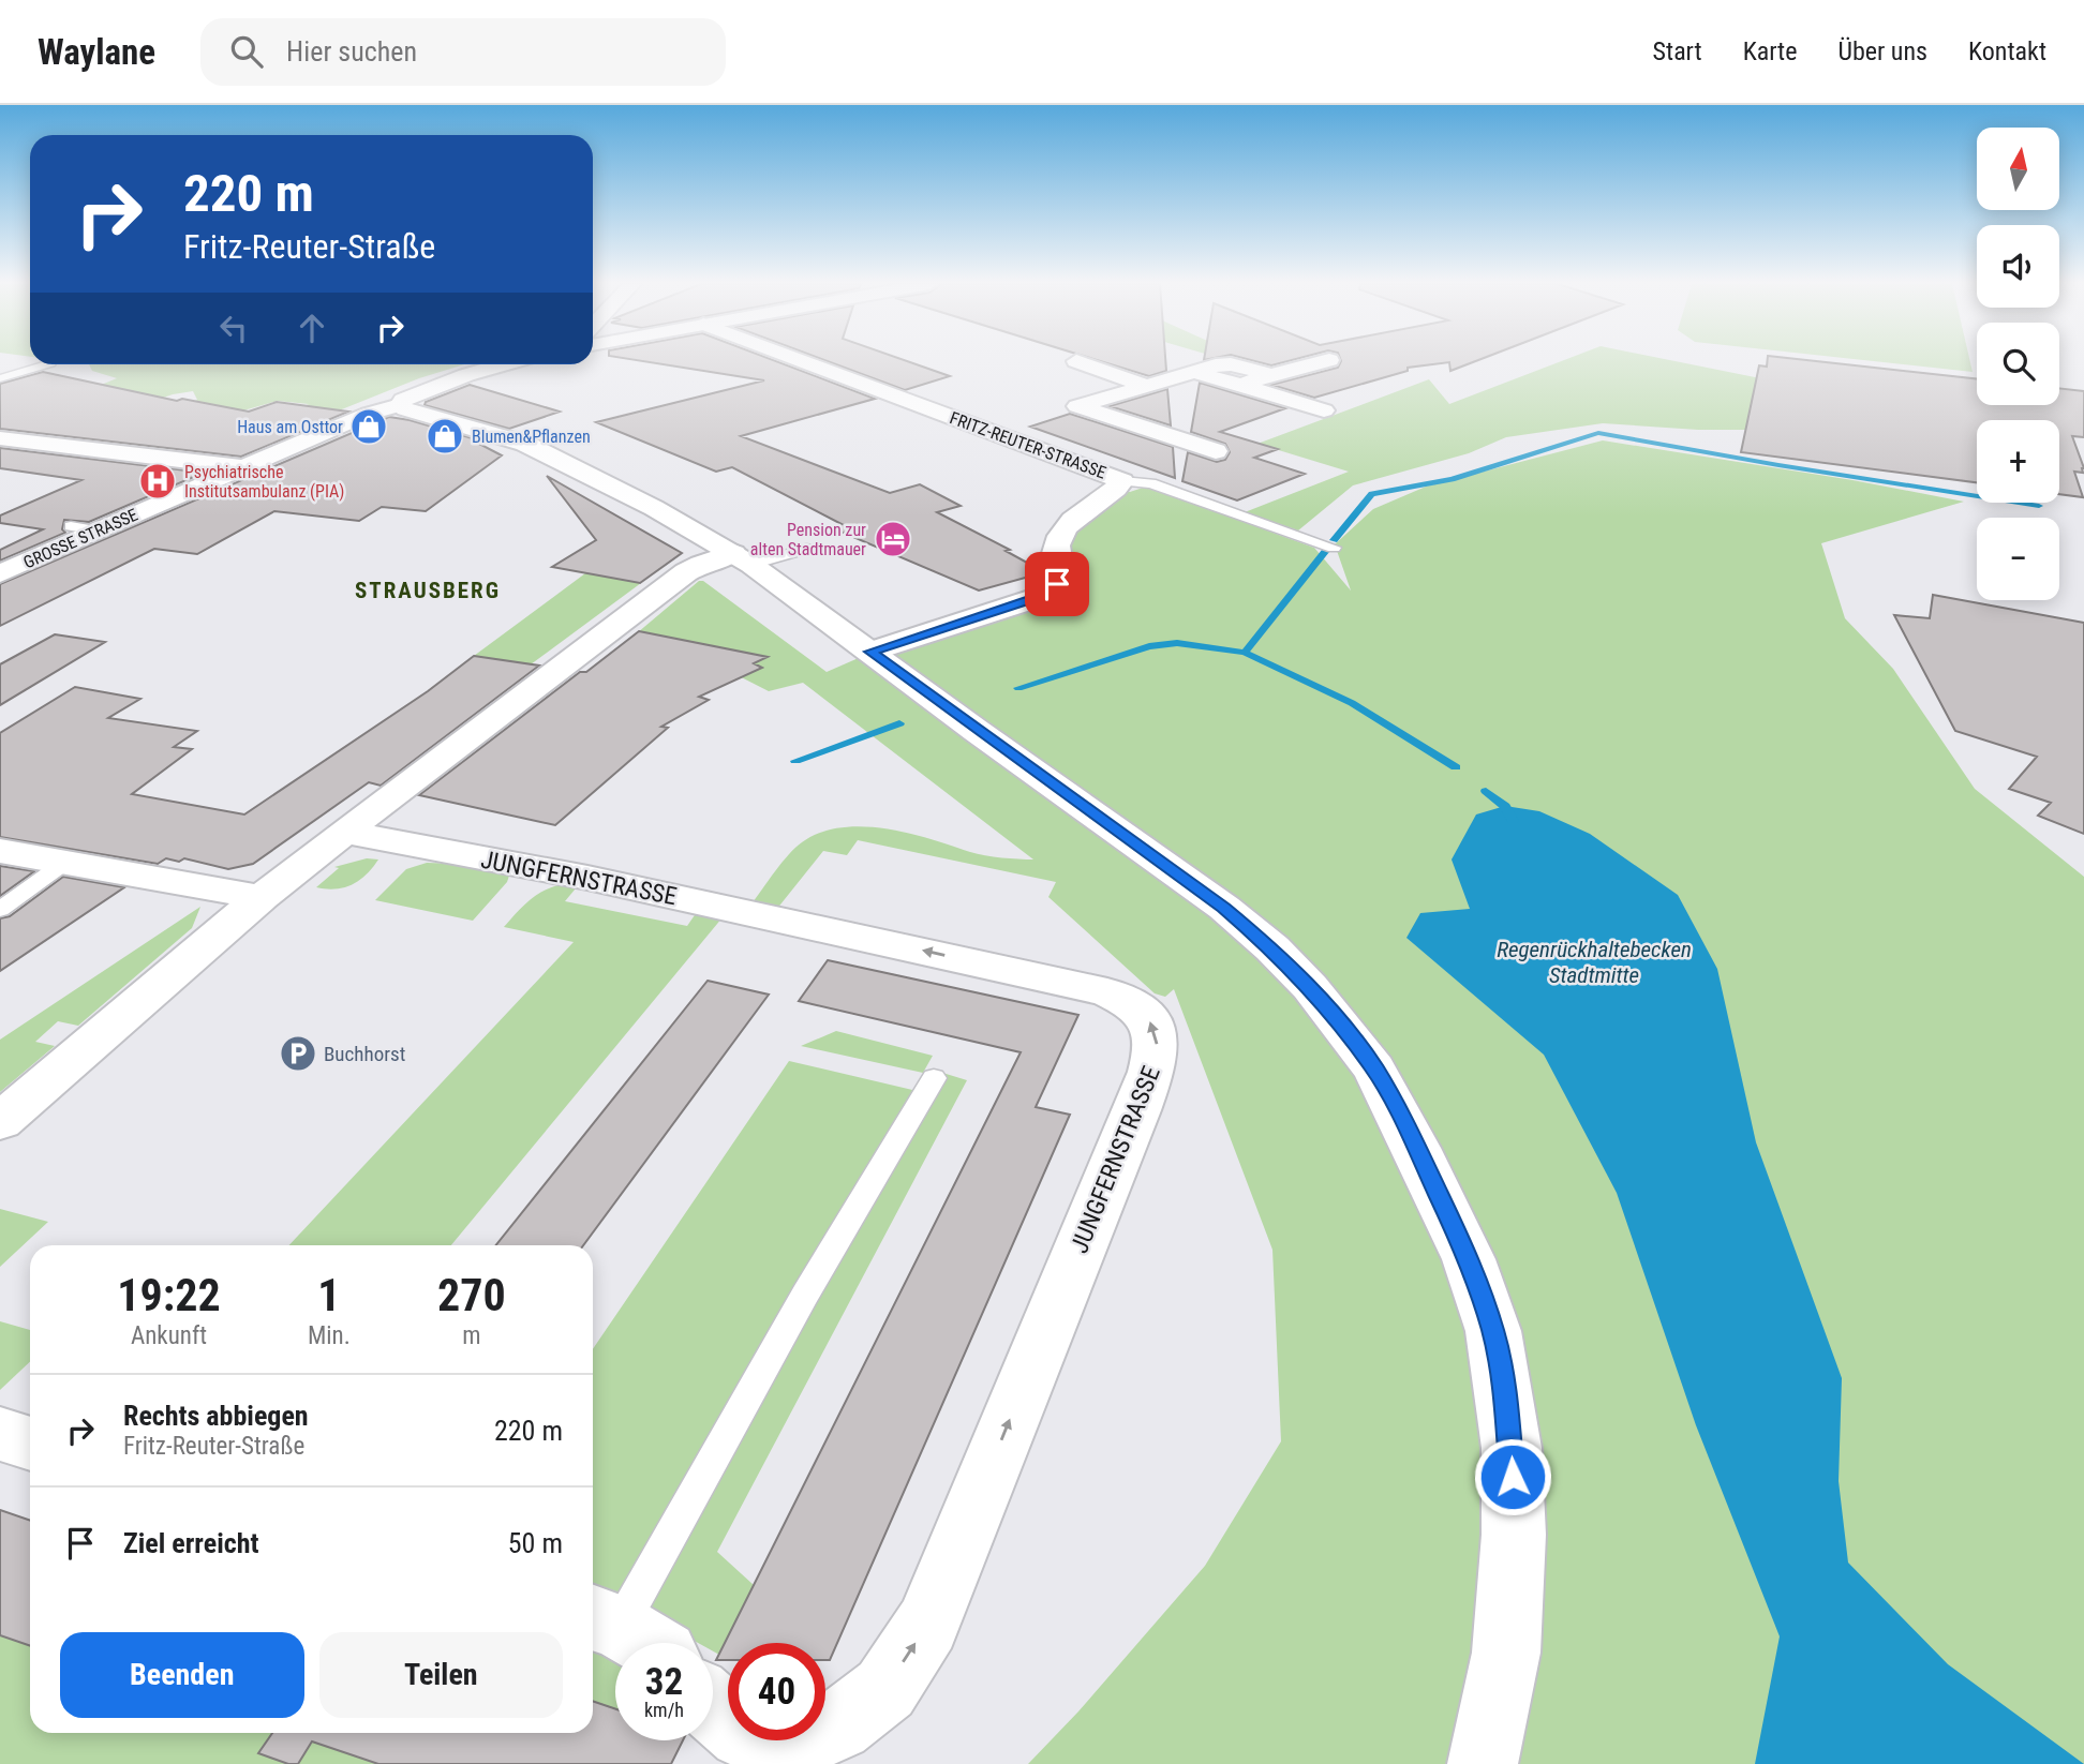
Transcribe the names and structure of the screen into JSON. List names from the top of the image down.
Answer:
{
  "streets": {
    "street": ["FRITZ-REUTER-STRASSE", "GROSSE STRASSE", "JUNGFERNSTRASSE"]
  },
  "districts": ["STRAUSBERG"],
  "water": ["Regenrückhaltebecken Stadtmitte"],
  "places": {
    "shop": ["Haus am Osttor", "Blumen&Pflanzen"],
    "hospital": ["Psychiatrische Institutsambulanz (PIA)"],
    "hotel": ["Pension zur alten Stadtmauer"],
    "parking": ["Buchhorst"]
  },
  "north": "top",
  "page": {
    "header": "Waylane",
    "search": "Hier suchen",
    "nav": [
      "Start",
      "Karte",
      "Über uns",
      "Kontakt"
    ],
    "map_buttons": ["+", "−"],
    "turn": ["220 m", "Fritz-Reuter-Straße"],
    "eta": [
      "19:22",
      "Ankunft",
      "1",
      "Min.",
      "270",
      "m"
    ],
    "list": [
      {
        "name": "Rechts abbiegen",
        "note": "Fritz-Reuter-Straße",
        "value": "220 m"
      },
      {
        "name": "Ziel erreicht",
        "value": "50 m"
      }
    ],
    "buttons": ["Beenden", "Teilen"],
    "speed": "32 km/h",
    "limit": "40"
  }
}
